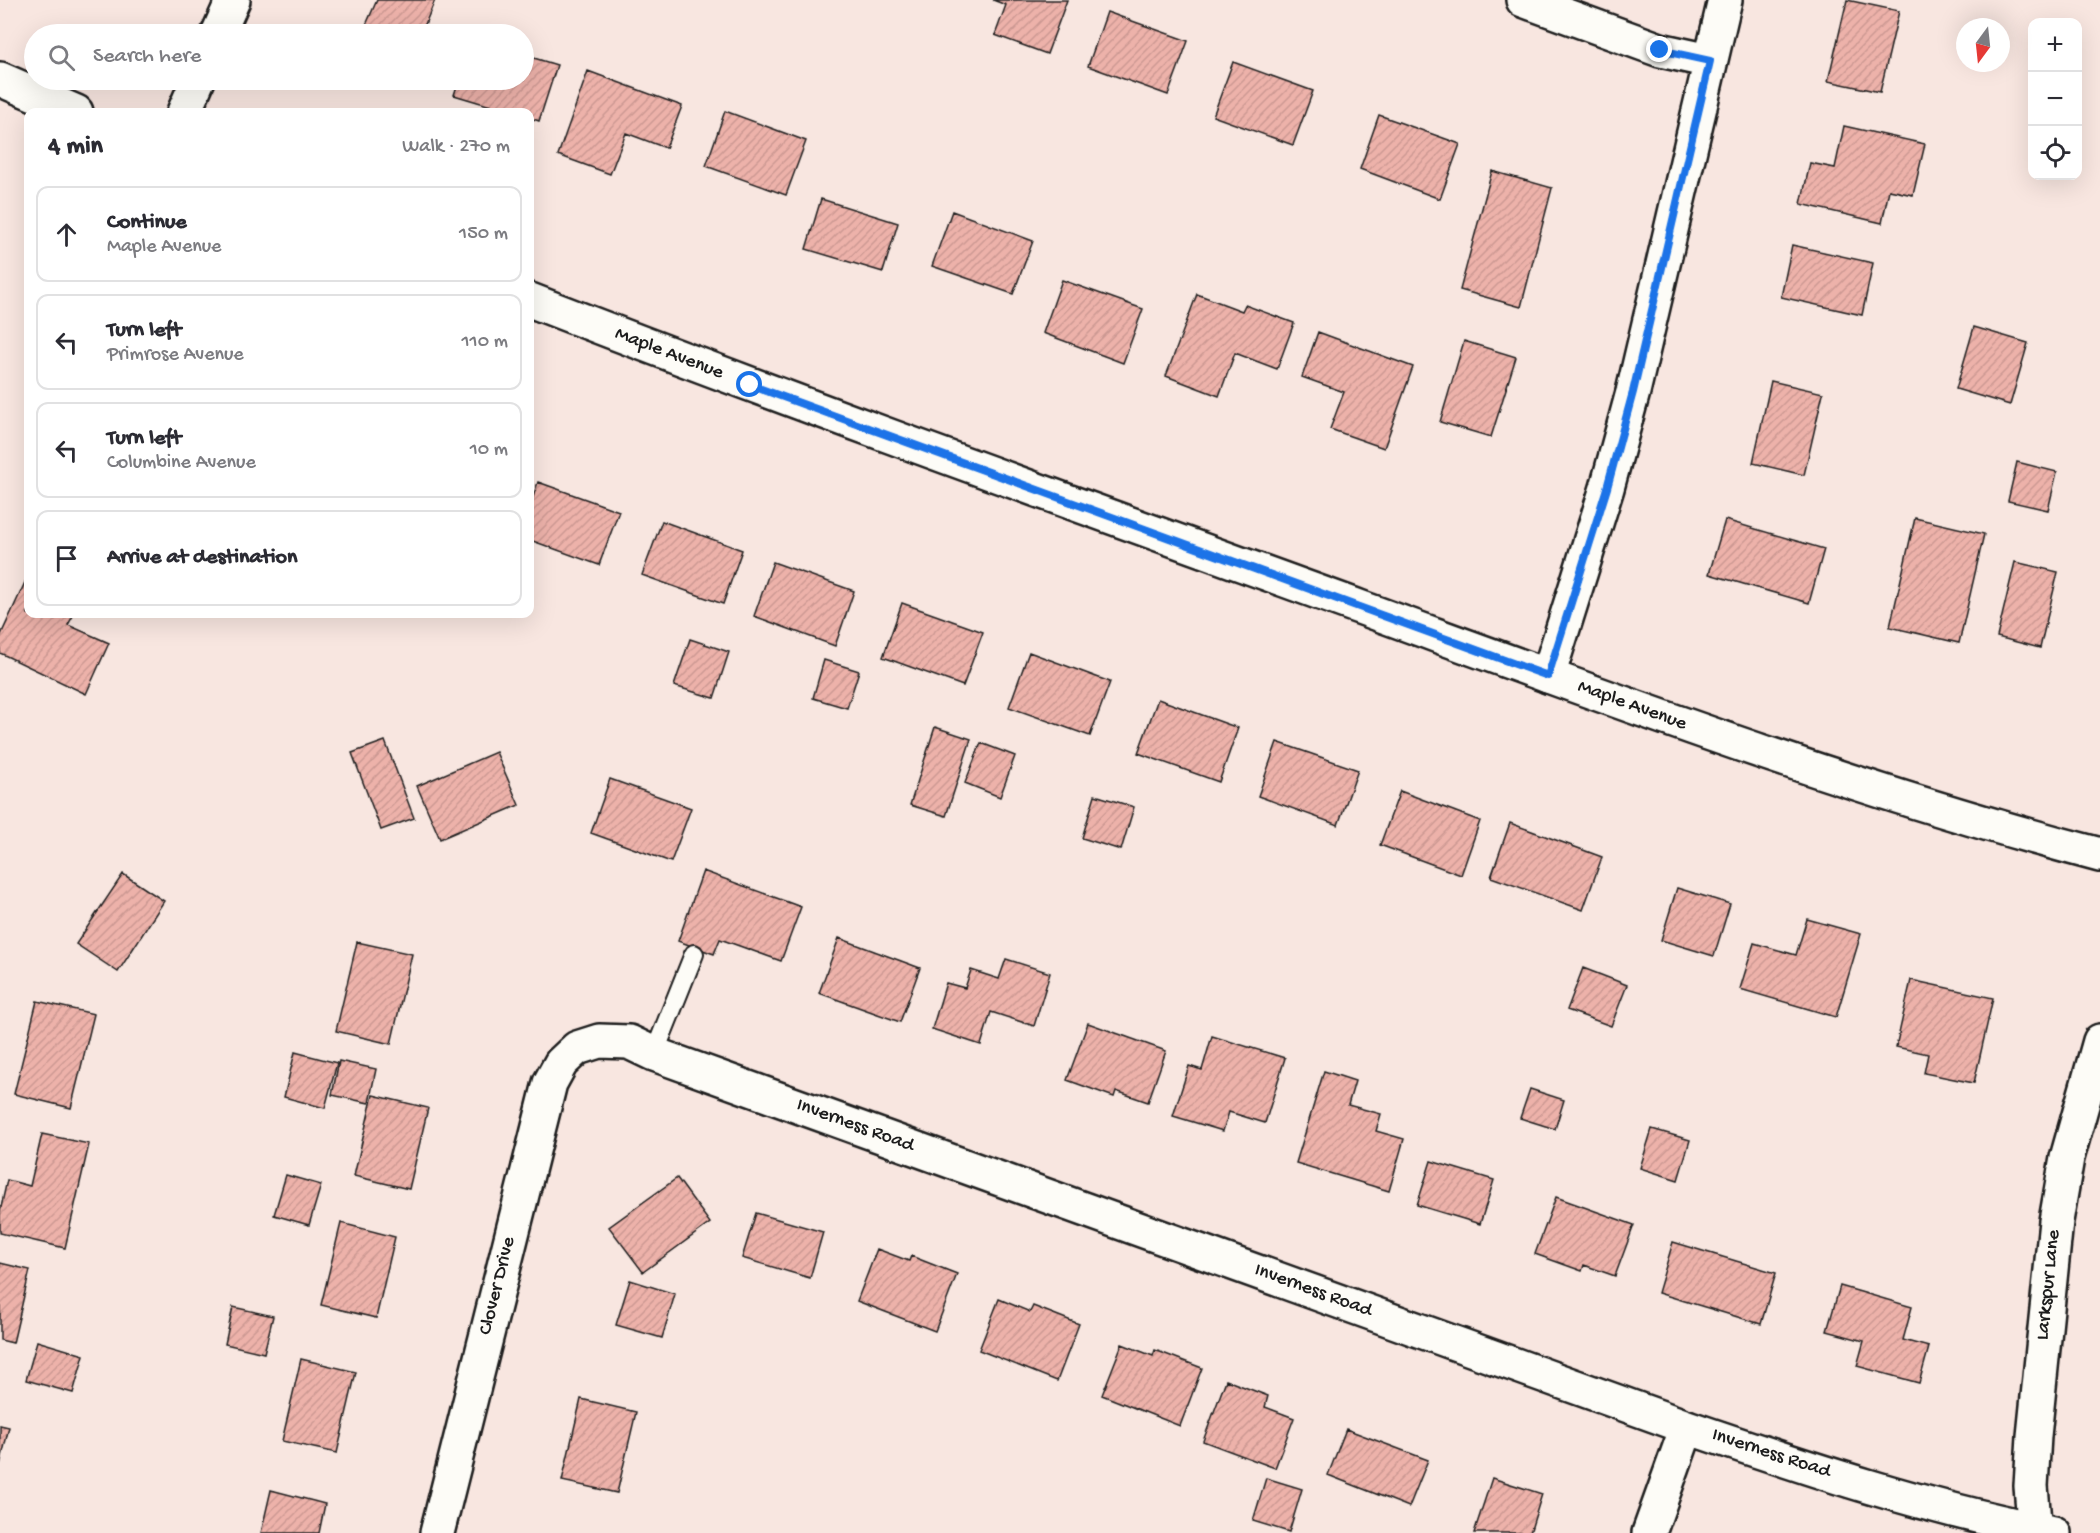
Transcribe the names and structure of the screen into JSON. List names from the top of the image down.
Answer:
{
  "streets": {
    "street": [
      "Maple Avenue",
      "Inverness Road",
      "Larkspur Lane",
      "Clover Drive"
    ]
  },
  "crossings": [
    ["Inverness Road", "Larkspur Lane"],
    ["Inverness Road", "Clover Drive"]
  ],
  "north": "bottom",
  "page": {
    "map_buttons": ["+", "−"],
    "search": "Search here",
    "heading": ["4 min", "Walk · 270 m"],
    "list": [
      ["Continue", "Maple Avenue", "150 m"],
      ["Turn left", "Primrose Avenue", "110 m"],
      ["Turn left", "Columbine Avenue", "10 m"],
      "Arrive at destination"
    ]
  }
}
